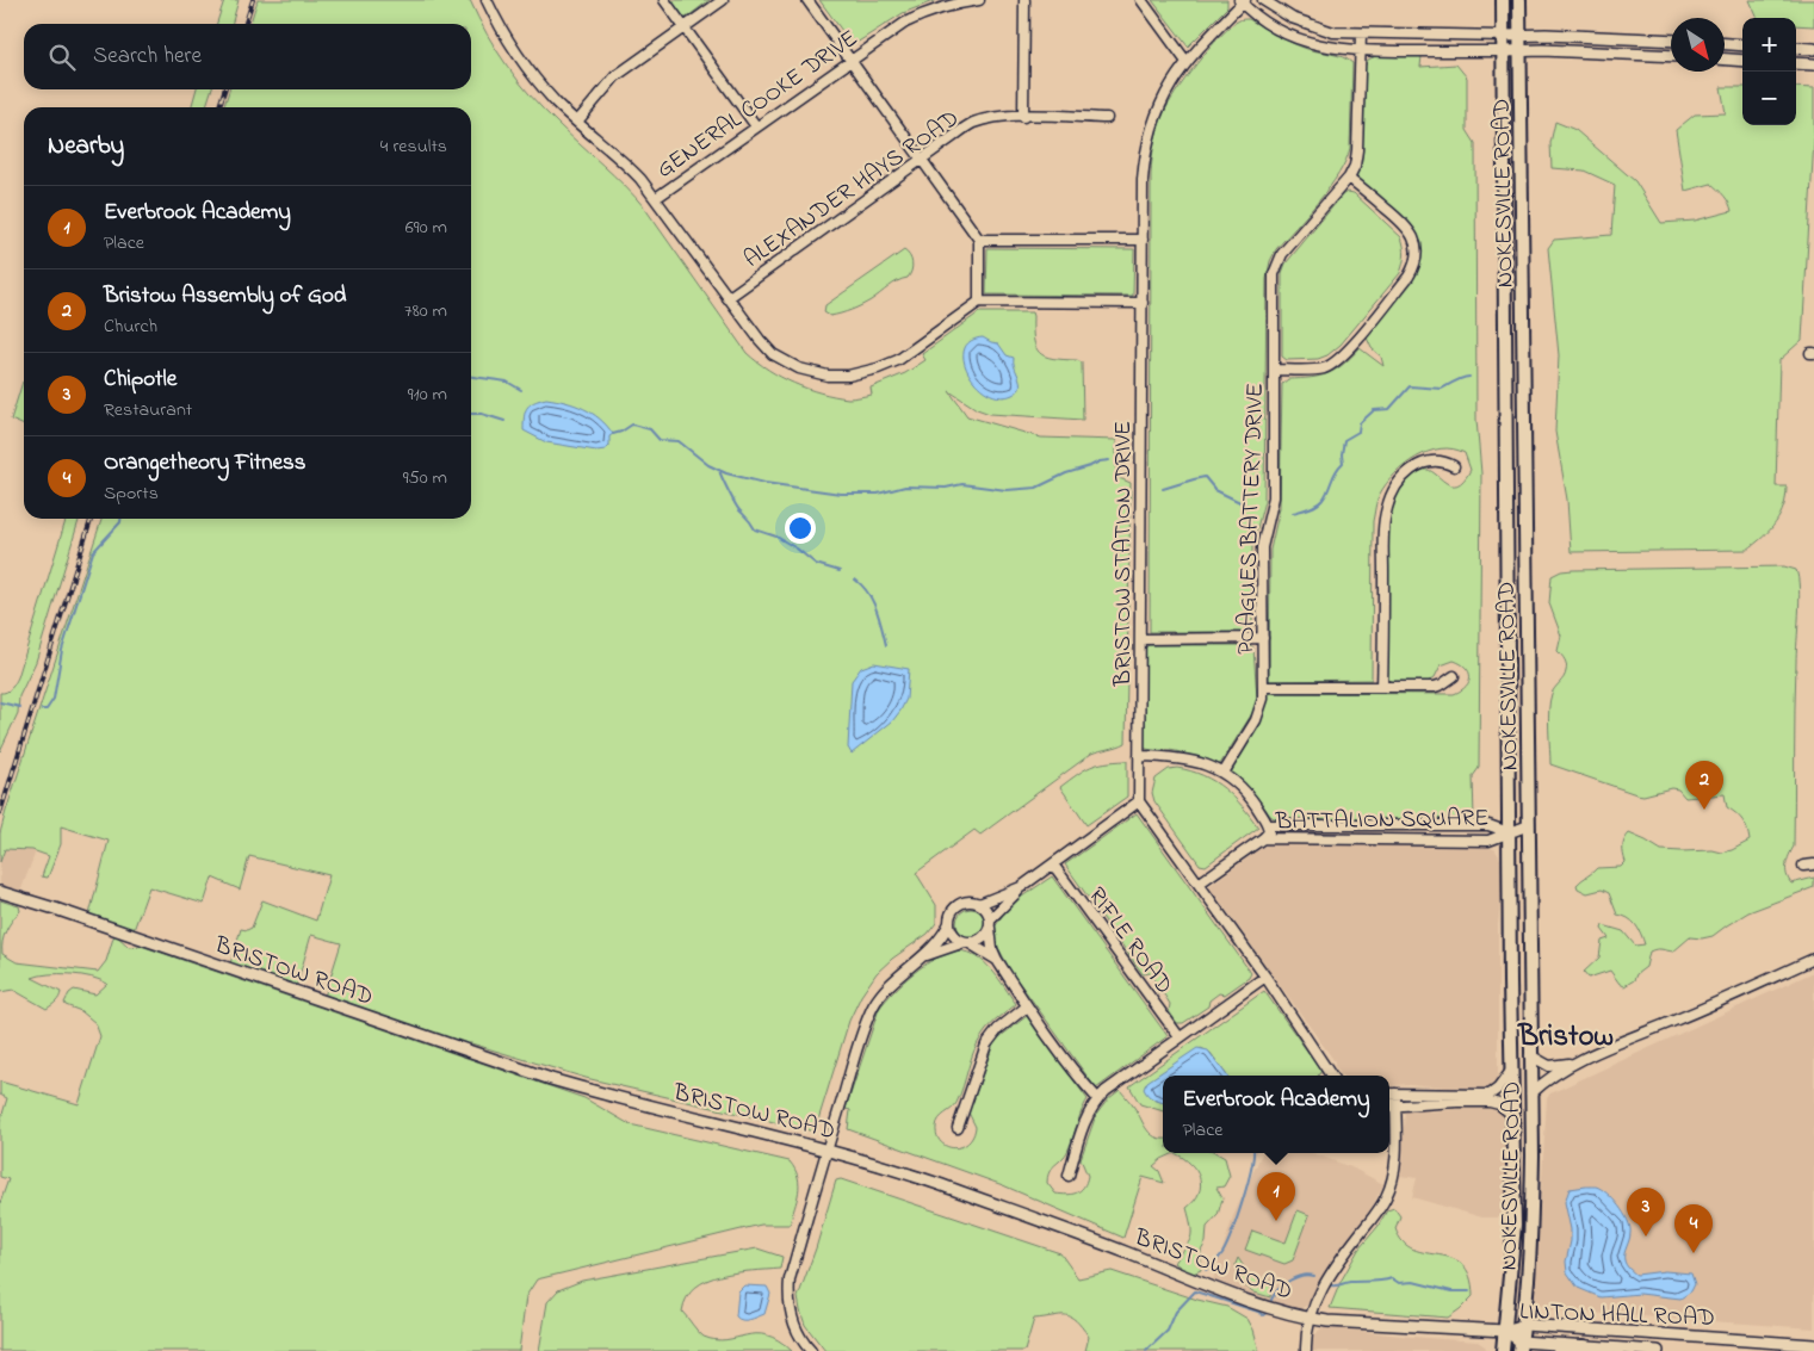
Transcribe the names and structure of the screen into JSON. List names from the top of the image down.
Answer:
{
  "streets": {
    "highway": ["NOKESVILLE ROAD"],
    "main road": ["BRISTOW ROAD", "LINTON HALL ROAD"],
    "street": [
      "GENERAL COOKE DRIVE",
      "ALEXANDER HAYS ROAD",
      "POAGUES BATTERY DRIVE",
      "BRISTOW STATION DRIVE",
      "BATTALION SQUARE",
      "RIFLE ROAD"
    ]
  },
  "crossings": [
    ["NOKESVILLE ROAD", "BATTALION SQUARE"],
    ["NOKESVILLE ROAD", "BRISTOW ROAD"],
    ["NOKESVILLE ROAD", "LINTON HALL ROAD"],
    ["BRISTOW ROAD", "LINTON HALL ROAD"]
  ],
  "districts": ["Bristow"],
  "north": "bottom right",
  "page": {
    "map_buttons": ["+", "−"],
    "search": "Search here",
    "heading": ["Nearby", "4 results"],
    "list": [
      {
        "mark": "1",
        "name": "Everbrook Academy",
        "note": "Place",
        "value": "690 m"
      },
      {
        "mark": "2",
        "name": "Bristow Assembly of God",
        "note": "Church",
        "value": "780 m"
      },
      {
        "mark": "3",
        "name": "Chipotle",
        "note": "Restaurant",
        "value": "910 m"
      },
      {
        "mark": "4",
        "name": "Orangetheory Fitness",
        "note": "Sports",
        "value": "950 m"
      }
    ],
    "pins": [
      "2",
      "1",
      "3",
      "4"
    ],
    "popup": ["Everbrook Academy", "Place"]
  }
}
